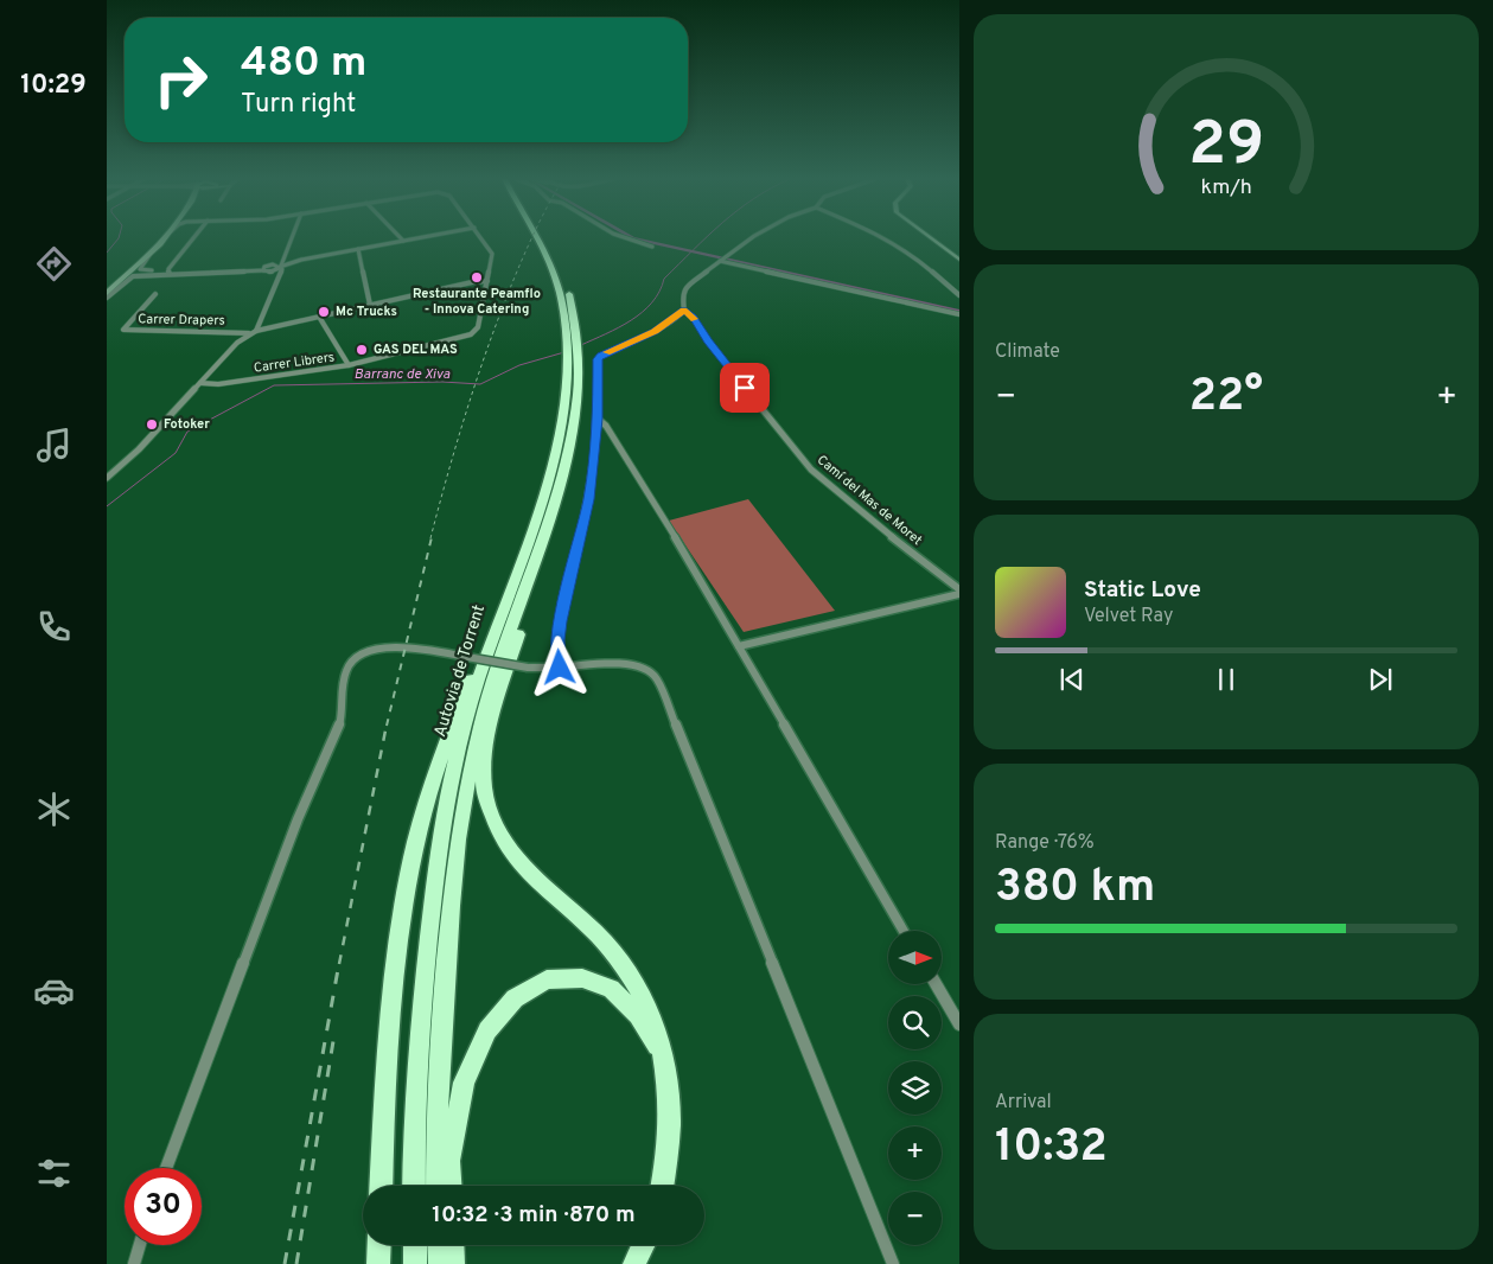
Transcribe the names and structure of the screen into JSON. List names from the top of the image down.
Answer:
{
  "streets": {
    "highway": ["Autovia de Torrent"],
    "street": ["Carrer Drapers", "Carrer Librers", "Camí del Mas de Moret"]
  },
  "water": ["Barranc de Xiva"],
  "places": [
    "Restaurante Peamflo - Innova Catering",
    "Mc Trucks",
    "GAS DEL MAS",
    "Fotoker"
  ],
  "north": "right",
  "page": {
    "tabs": "10:29",
    "turn": ["480 m", "Turn right"],
    "tile": [
      "Climate",
      ["Range · 76%", "380 km"],
      ["Arrival", "10:32"]
    ],
    "heat": ["−", "22°", "+"],
    "song": ["Static Love", "Velvet Ray"],
    "map_buttons": ["+", "−"],
    "limit": "30",
    "trip": "10:32 · 3 min · 870 m",
    "gauge": ["29", "km/h"]
  }
}
